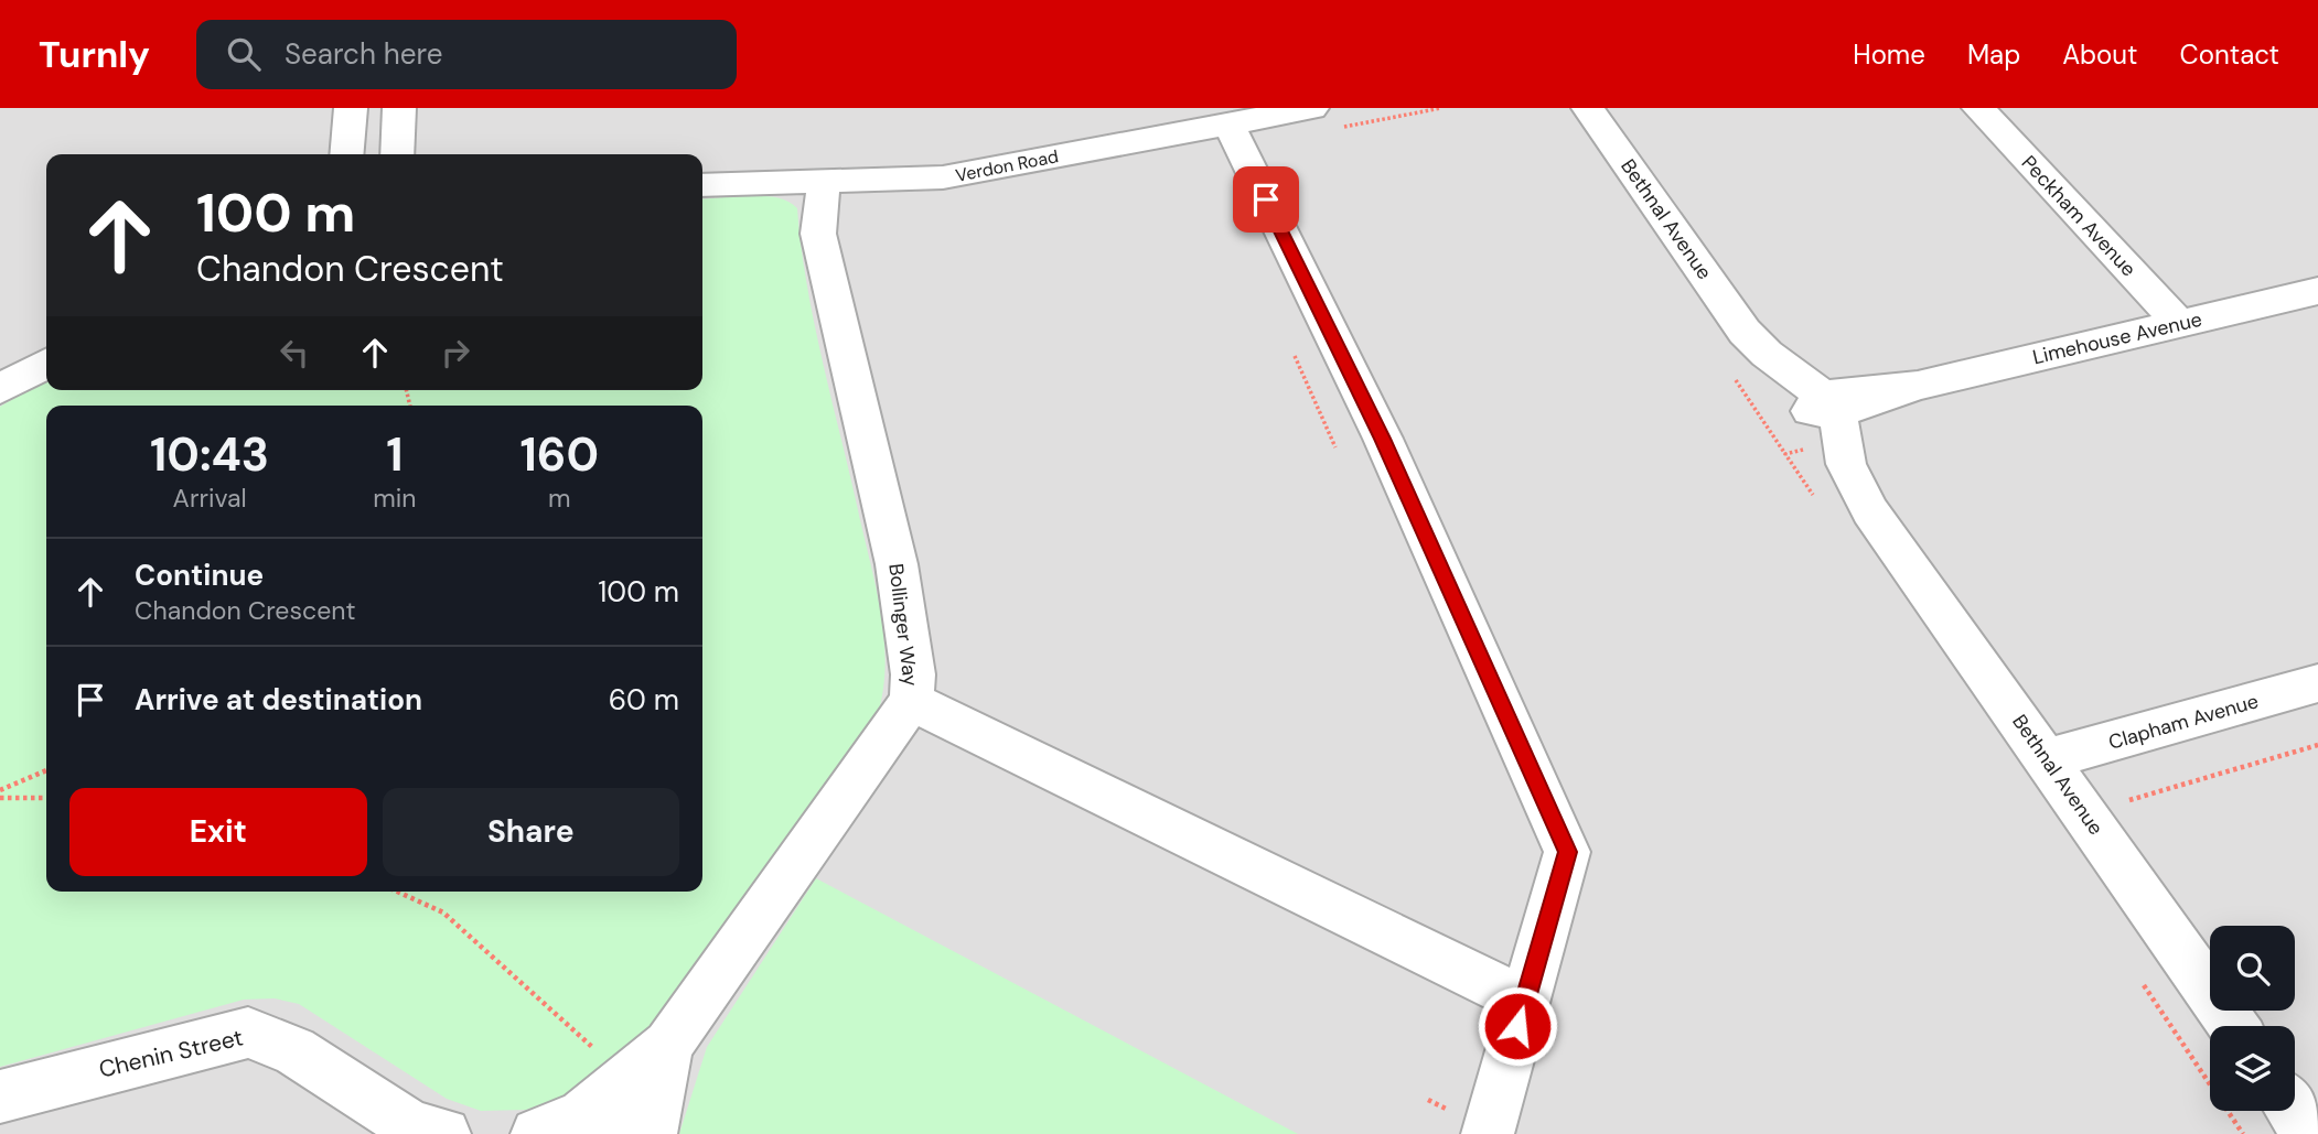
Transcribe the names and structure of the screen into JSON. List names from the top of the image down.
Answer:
{
  "streets": {
    "street": [
      "Verdon Road",
      "Peckham Avenue",
      "Bethnal Avenue",
      "Limehouse Avenue",
      "Bollinger Way",
      "Clapham Avenue",
      "Chenin Street"
    ]
  },
  "crossings": [
    ["Verdon Road", "Bollinger Way"],
    ["Peckham Avenue", "Limehouse Avenue"],
    ["Bethnal Avenue", "Limehouse Avenue"],
    ["Bethnal Avenue", "Clapham Avenue"]
  ],
  "page": {
    "header": "Turnly",
    "search": "Search here",
    "nav": [
      "Home",
      "Map",
      "About",
      "Contact"
    ],
    "turn": ["100 m", "Chandon Crescent"],
    "eta": [
      "10:43",
      "Arrival",
      "1",
      "min",
      "160",
      "m"
    ],
    "list": [
      {
        "name": "Continue",
        "note": "Chandon Crescent",
        "value": "100 m"
      },
      {
        "name": "Arrive at destination",
        "value": "60 m"
      }
    ],
    "buttons": ["Exit", "Share"]
  }
}
